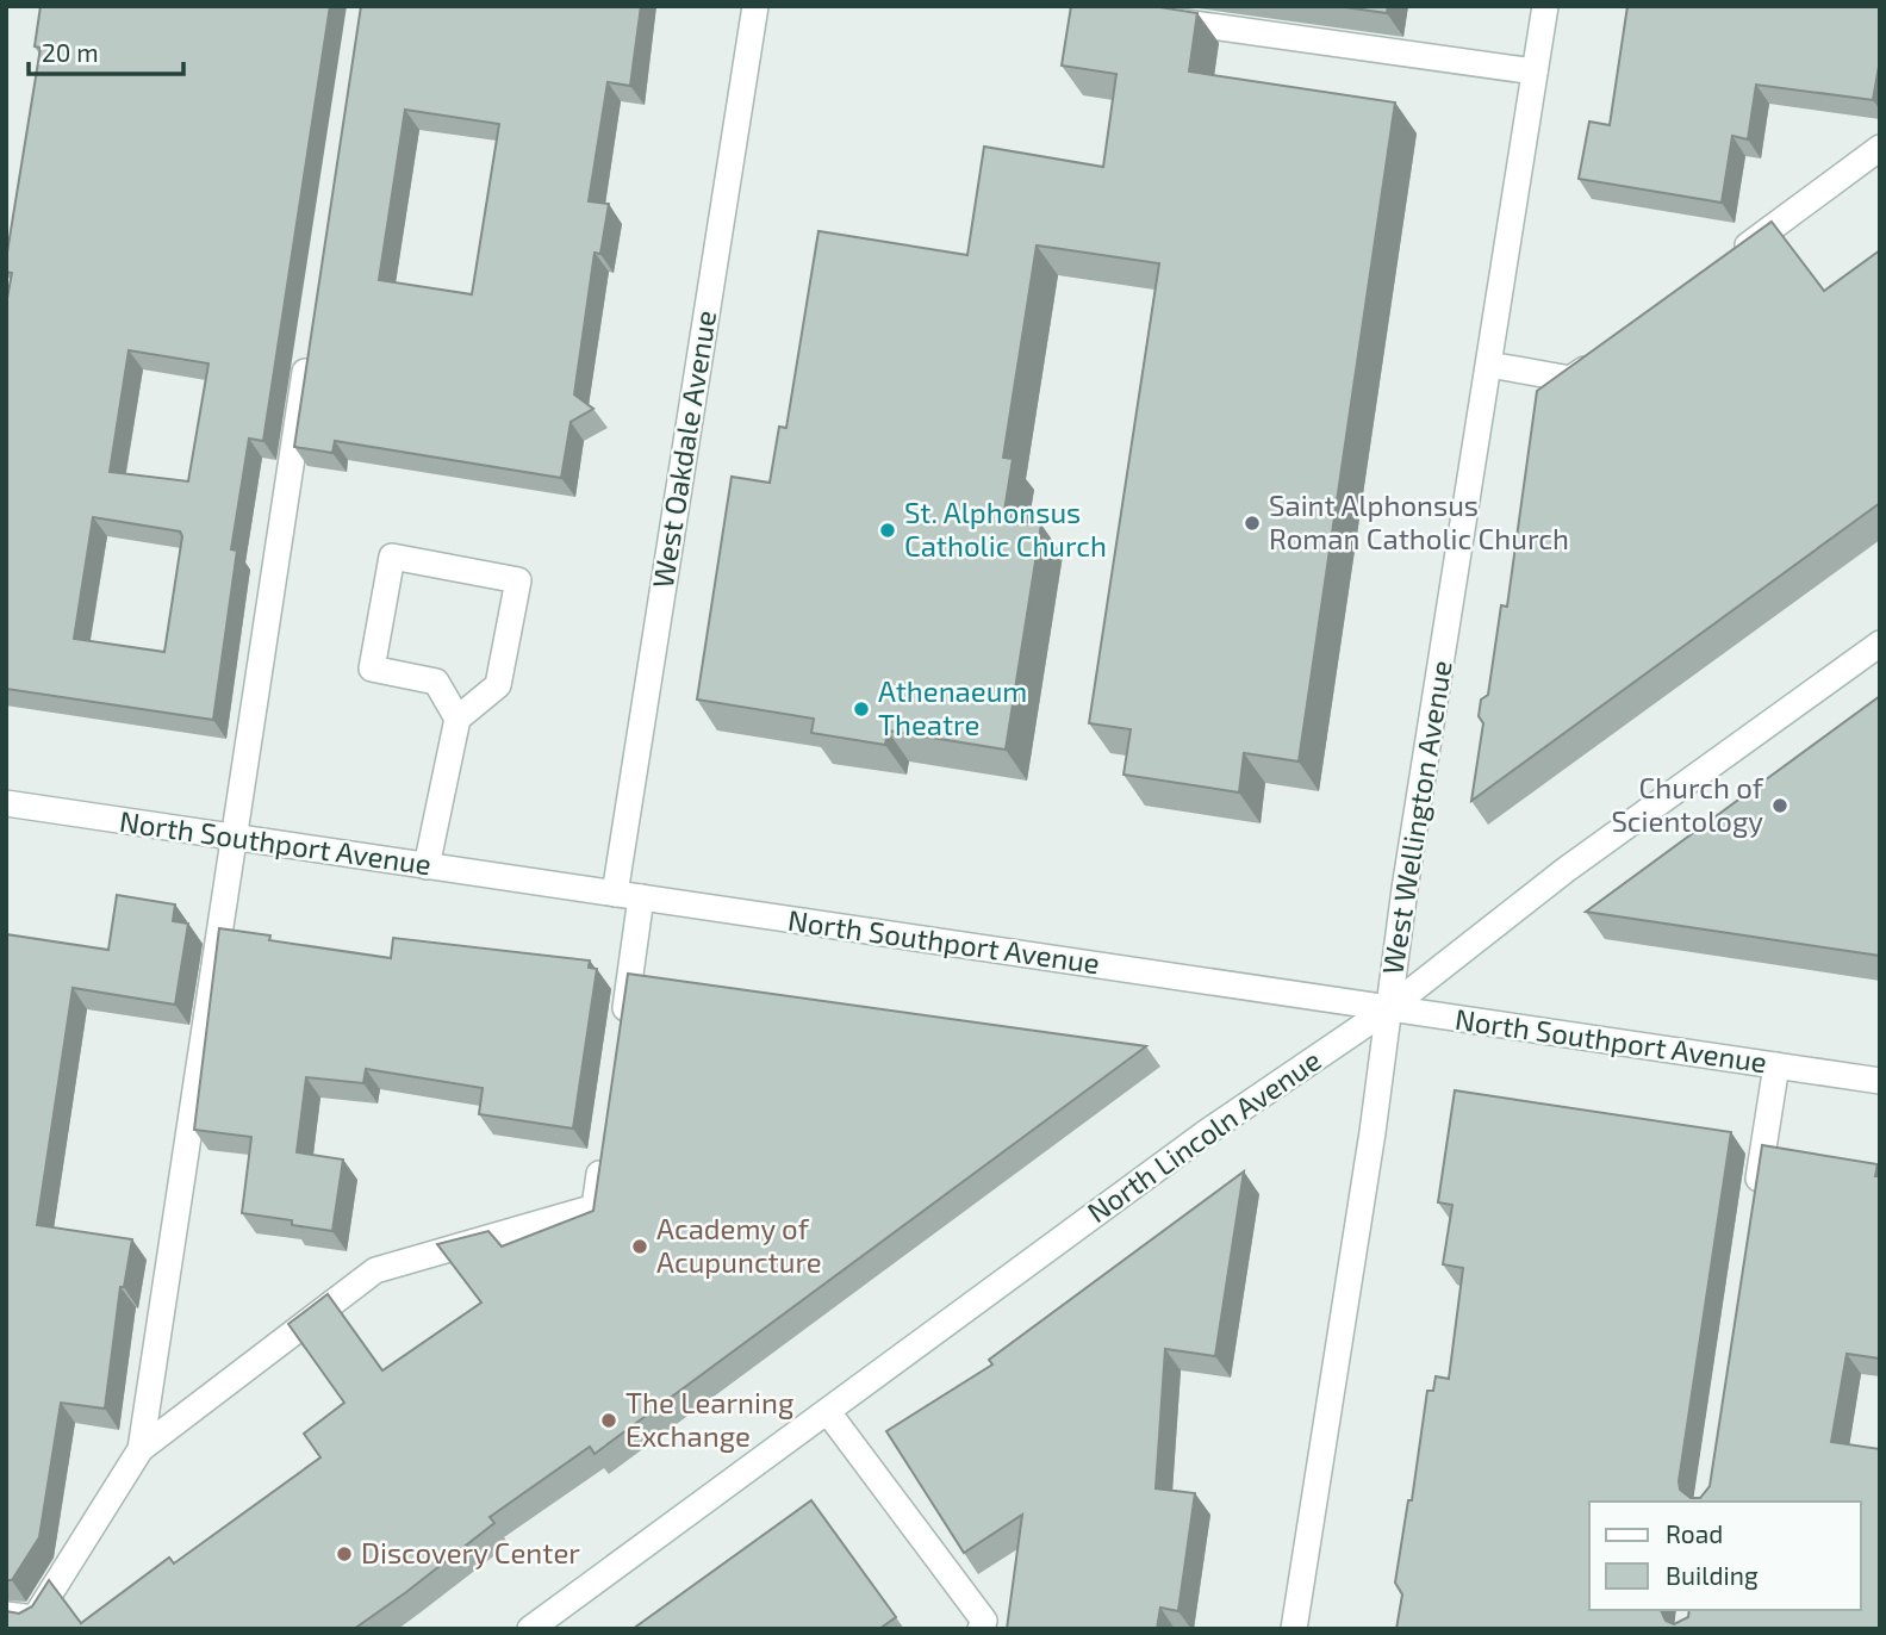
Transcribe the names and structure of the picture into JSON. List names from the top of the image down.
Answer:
{
  "streets": {
    "street": [
      "West Oakdale Avenue",
      "West Wellington Avenue",
      "North Southport Avenue",
      "North Lincoln Avenue"
    ]
  },
  "crossings": [
    ["West Oakdale Avenue", "North Southport Avenue"],
    ["West Wellington Avenue", "North Southport Avenue"],
    ["West Wellington Avenue", "North Lincoln Avenue"],
    ["North Southport Avenue", "North Lincoln Avenue"]
  ],
  "places": [
    "Saint Alphonsus Roman Catholic Church",
    "St. Alphonsus Catholic Church",
    "Athenaeum Theatre",
    "Church of Scientology",
    "Academy of Acupuncture",
    "The Learning Exchange",
    "Discovery Center"
  ],
  "legend": ["Road", "Building"],
  "scale_bar": "20 m"
}
